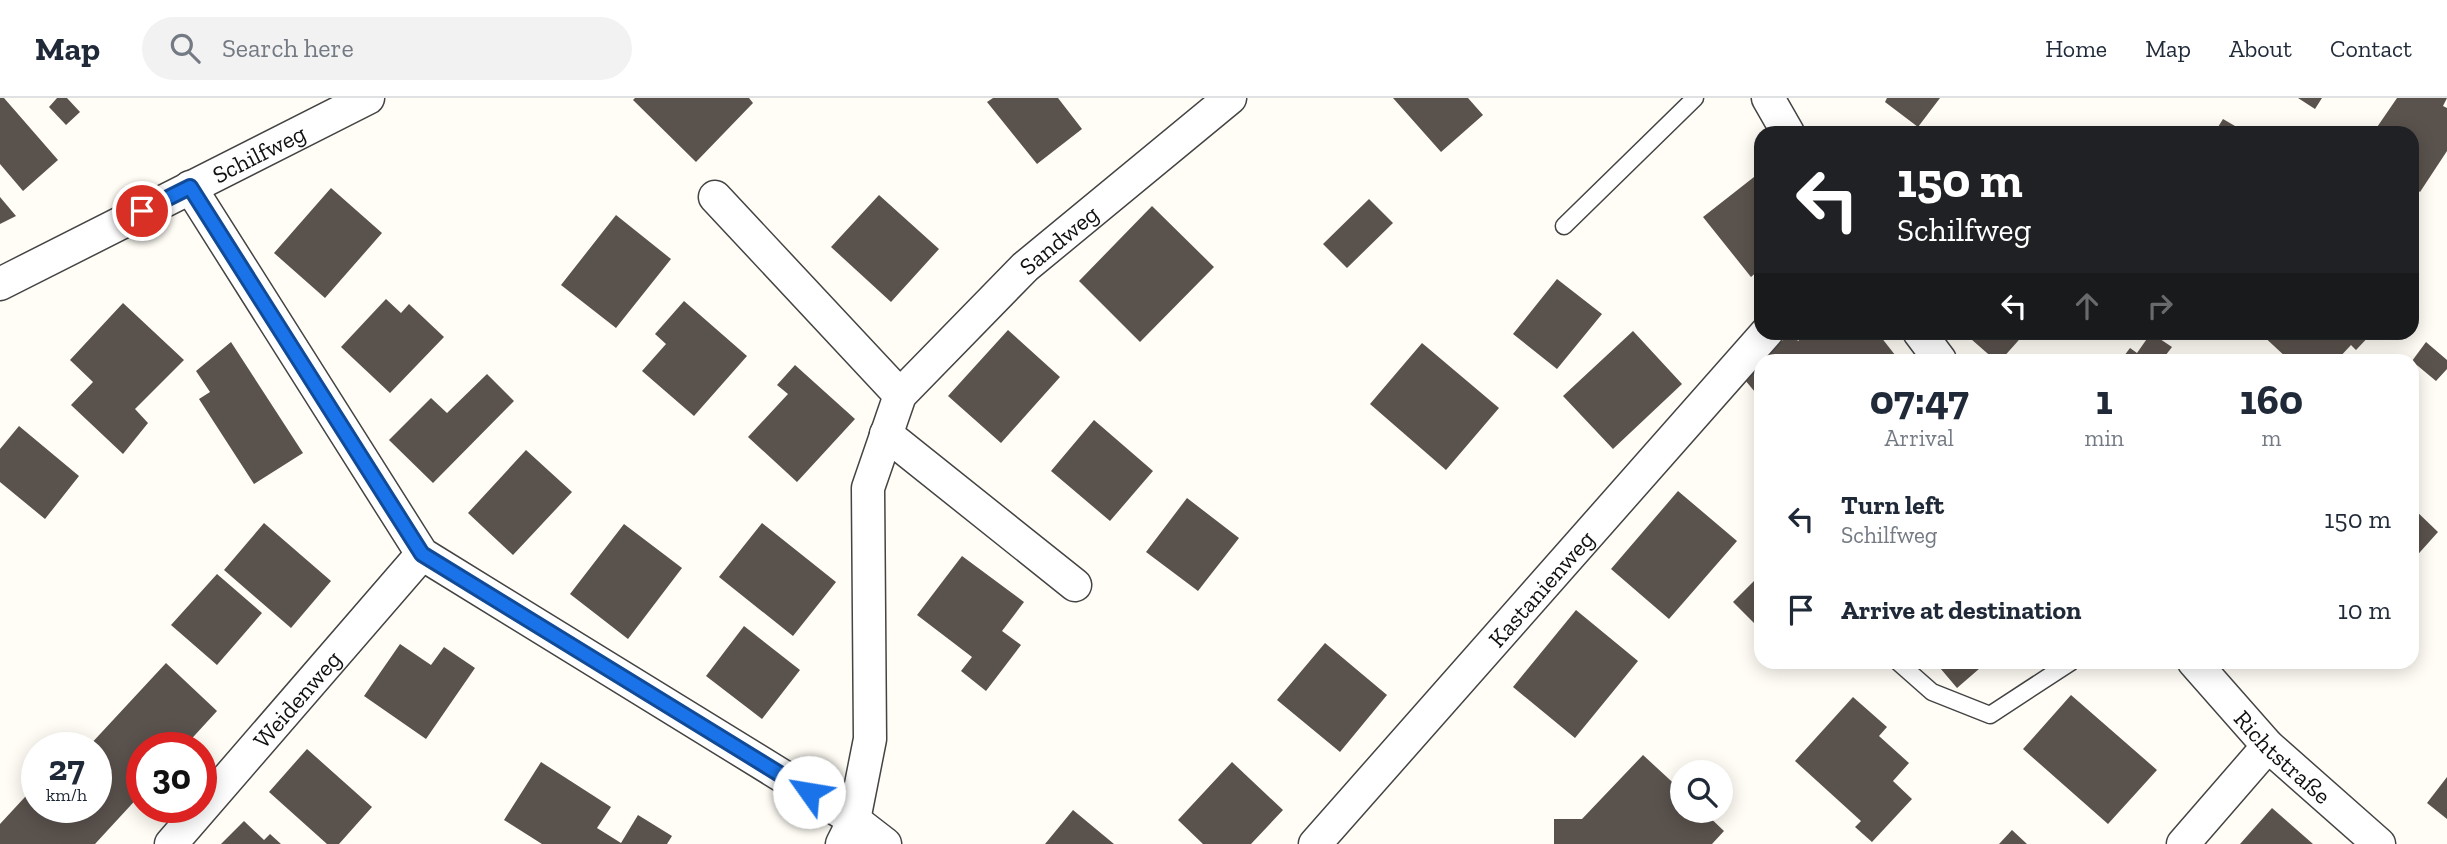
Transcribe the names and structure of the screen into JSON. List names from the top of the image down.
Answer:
{
  "streets": {
    "street": [
      "Schilfweg",
      "Sandweg",
      "Kastanienweg",
      "Weidenweg",
      "Richtstraße"
    ]
  },
  "page": {
    "header": "Map",
    "search": "Search here",
    "nav": [
      "Home",
      "Map",
      "About",
      "Contact"
    ],
    "turn": ["150 m", "Schilfweg"],
    "eta": [
      "07:47",
      "Arrival",
      "1",
      "min",
      "160",
      "m"
    ],
    "list": [
      {
        "name": "Turn left",
        "note": "Schilfweg",
        "value": "150 m"
      },
      {
        "name": "Arrive at destination",
        "value": "10 m"
      }
    ],
    "speed": "27 km/h",
    "limit": "30"
  }
}
